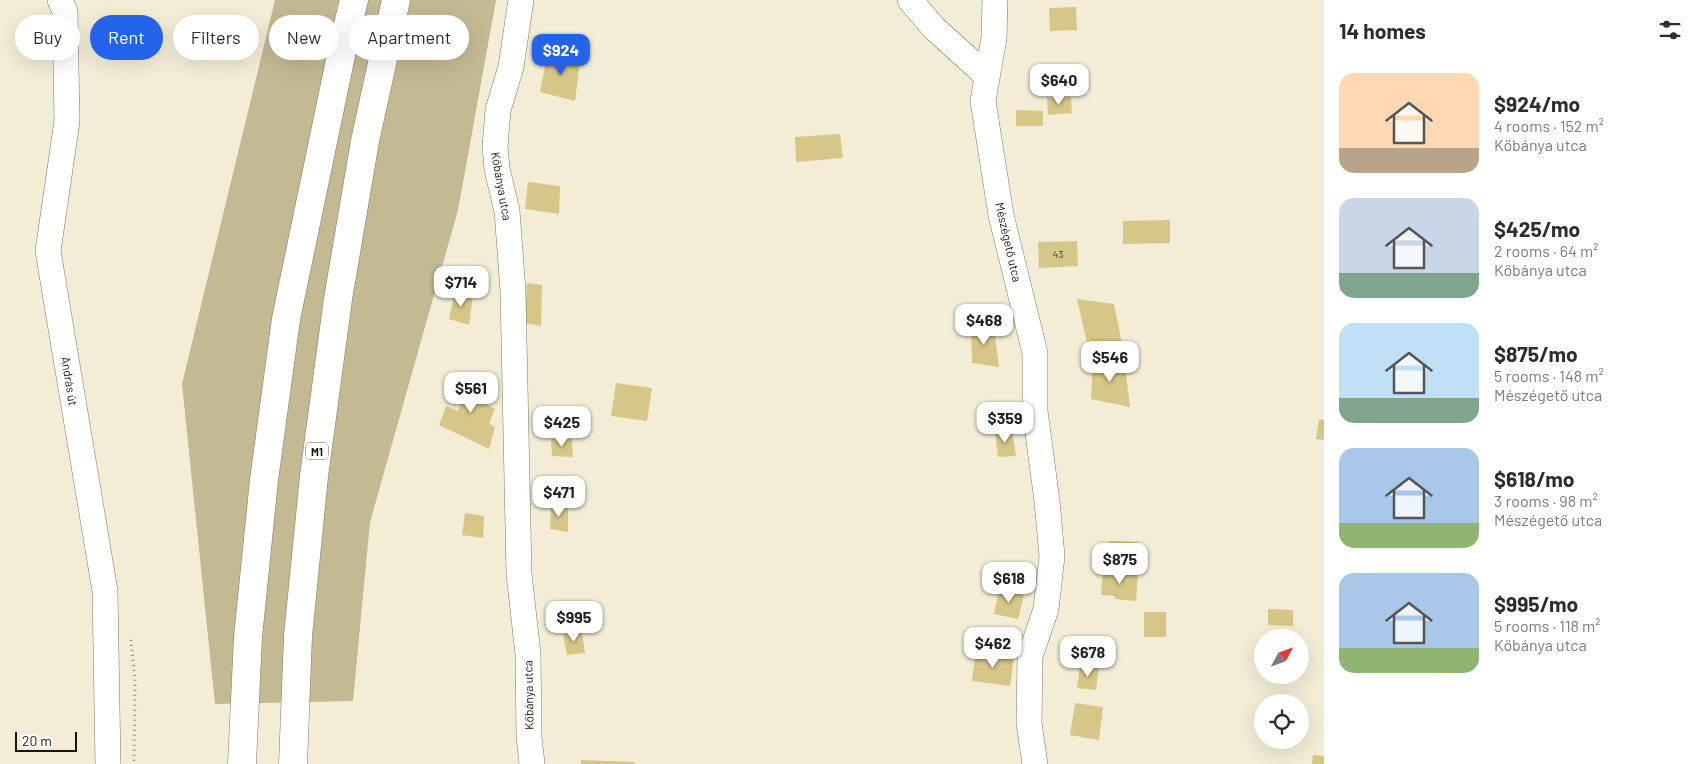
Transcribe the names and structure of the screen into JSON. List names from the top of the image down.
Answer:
{
  "streets": {
    "highway": ["M1"],
    "street": ["Kőbánya utca", "Mészégető utca", "András út"]
  },
  "house_numbers": ["43"],
  "scale_bar": "20 m",
  "north": "top right",
  "page": {
    "heading": "14 homes",
    "chip": [
      "Buy",
      "Rent",
      "Filters",
      "New",
      "Apartment"
    ],
    "price": [
      "$924",
      "$640",
      "$714",
      "$468",
      "$546",
      "$561",
      "$359",
      "$425",
      "$471",
      "$875",
      "$618",
      "$995",
      "$462",
      "$678"
    ],
    "list": [
      {
        "name": "$924/mo",
        "note": "4 rooms · 152 m² · Kőbánya utca"
      },
      {
        "name": "$425/mo",
        "note": "2 rooms · 64 m² · Kőbánya utca"
      },
      {
        "name": "$875/mo",
        "note": "5 rooms · 148 m² · Mészégető utca"
      },
      {
        "name": "$618/mo",
        "note": "3 rooms · 98 m² · Mészégető utca"
      },
      {
        "name": "$995/mo",
        "note": "5 rooms · 118 m² · Kőbánya utca"
      }
    ],
    "scale": "20 m"
  }
}
